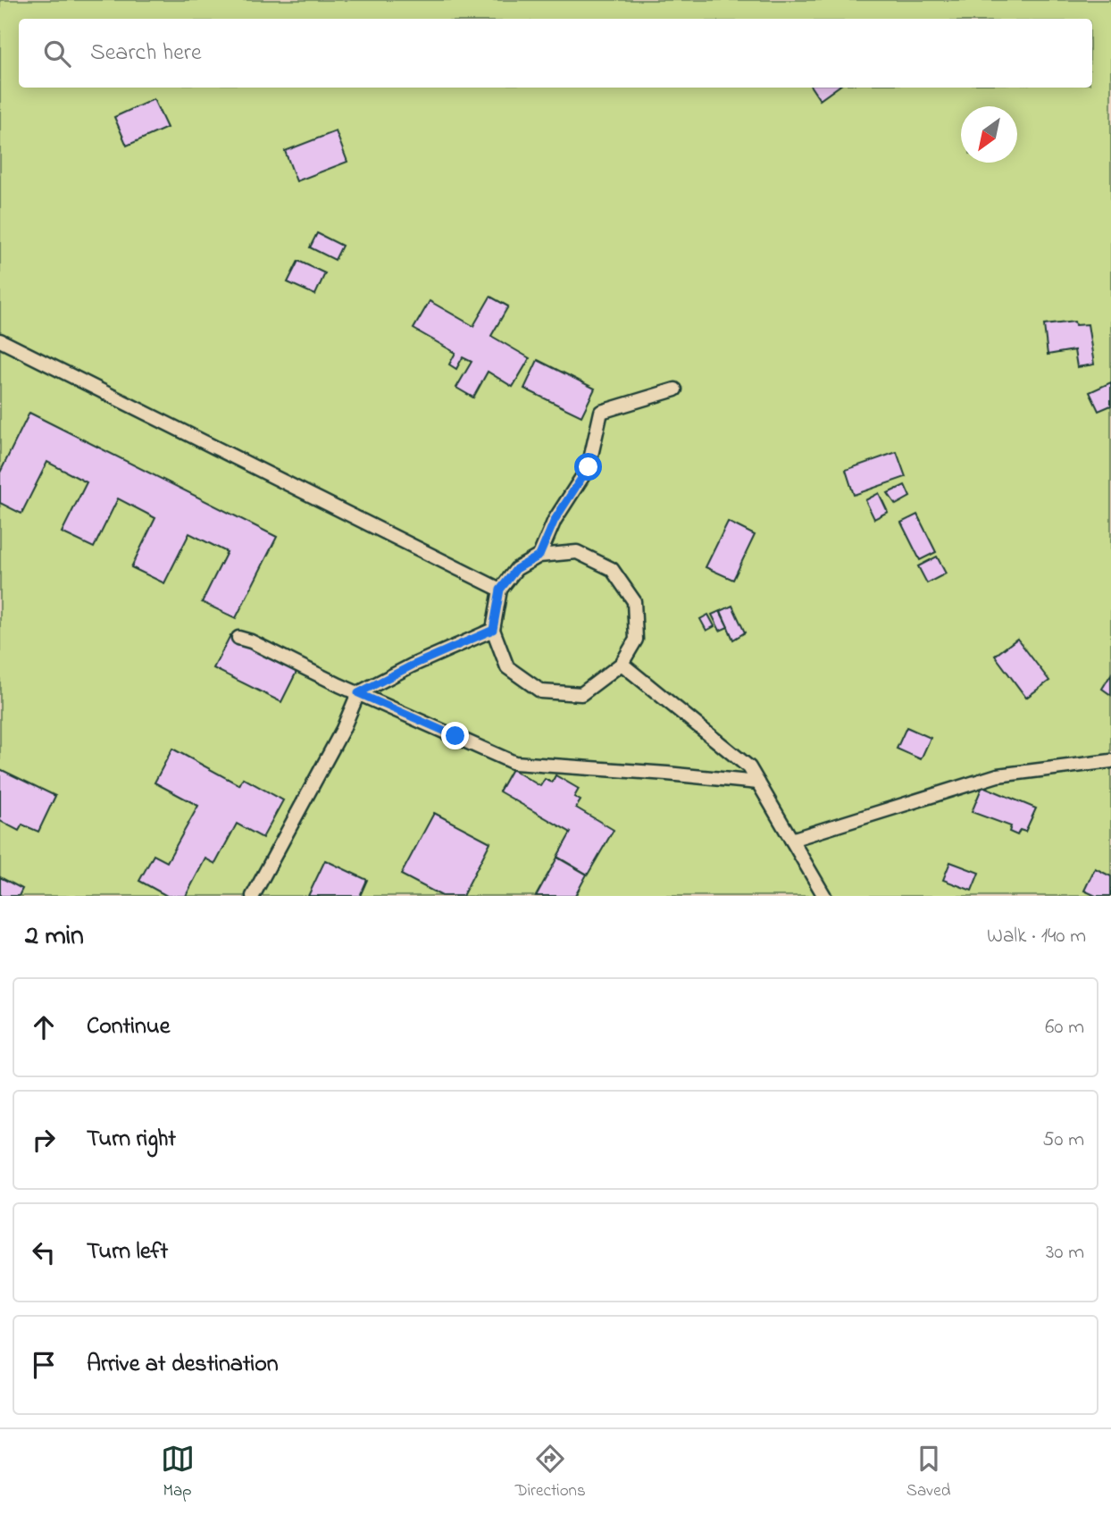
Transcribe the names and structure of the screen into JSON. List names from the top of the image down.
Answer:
{
  "north": "bottom left",
  "page": {
    "search": "Search here",
    "heading": ["2 min", "Walk · 140 m"],
    "list": [
      ["Continue", "60 m"],
      ["Turn right", "50 m"],
      ["Turn left", "30 m"],
      "Arrive at destination"
    ],
    "nav": ["Map", "Directions", "Saved"]
  }
}
